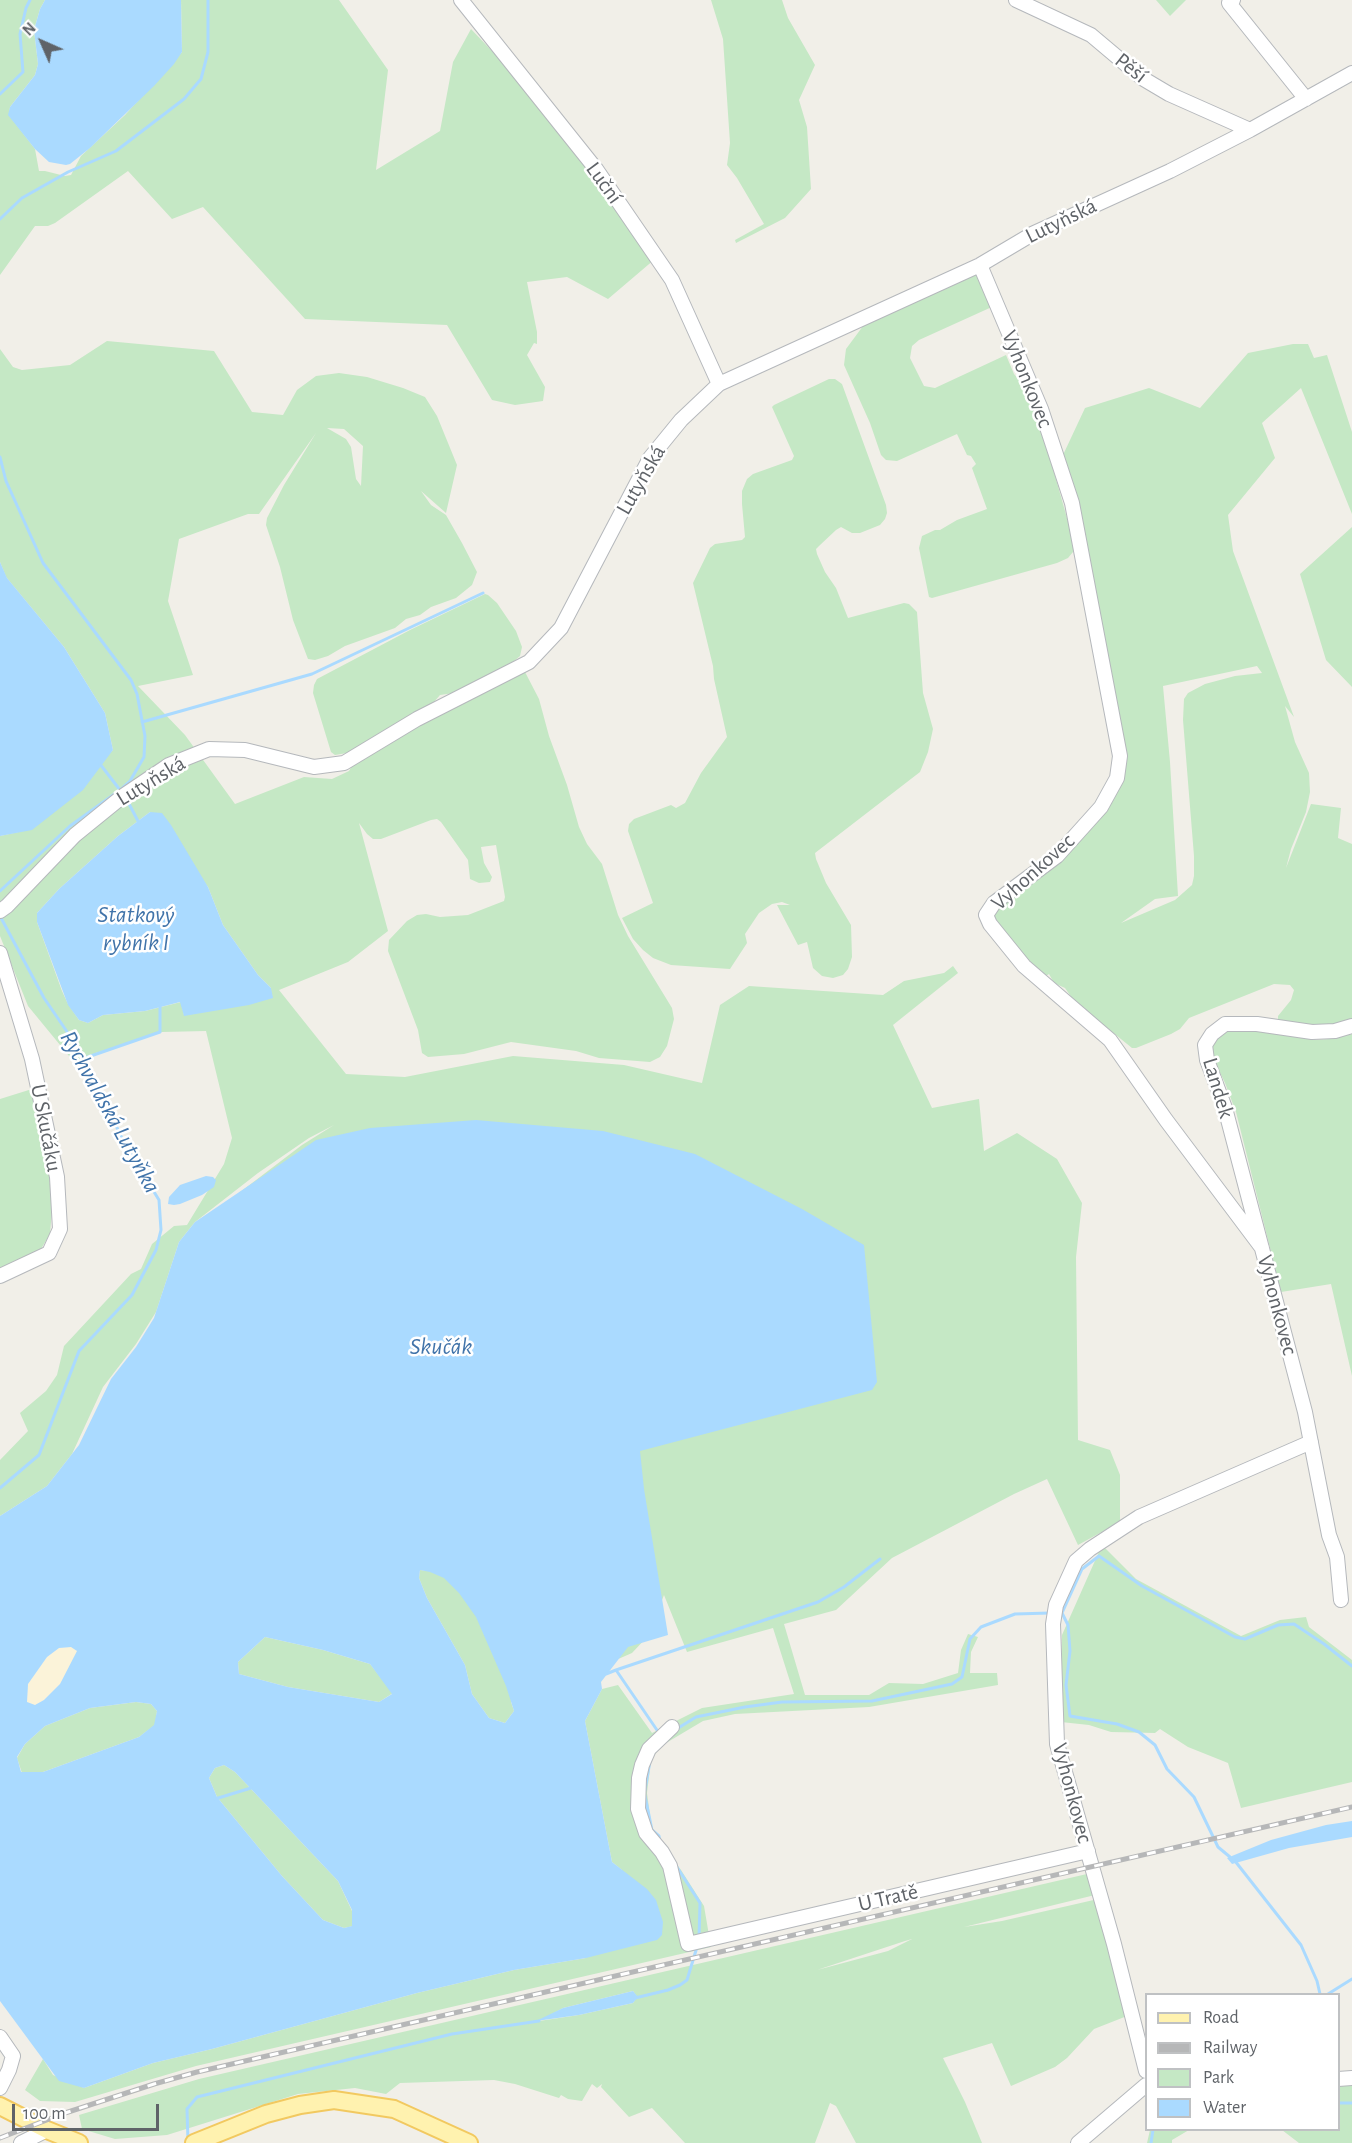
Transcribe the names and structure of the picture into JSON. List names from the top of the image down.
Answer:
{
  "streets": {
    "street": [
      "Pěší",
      "Luční",
      "Lutyňská",
      "Vyhonkovec",
      "Landek",
      "U Skučáku",
      "U Tratě"
    ]
  },
  "crossings": [
    ["Pěší", "Lutyňská"],
    ["Luční", "Lutyňská"],
    ["Lutyňská", "Vyhonkovec"],
    ["Vyhonkovec", "Landek"],
    ["Vyhonkovec", "U Tratě"]
  ],
  "water": ["Statkový rybník I", "Rychvaldská Lutyňka", "Skučák"],
  "legend": [
    "Road",
    "Railway",
    "Park",
    "Water"
  ],
  "scale_bar": "100 m",
  "north": "top left"
}
